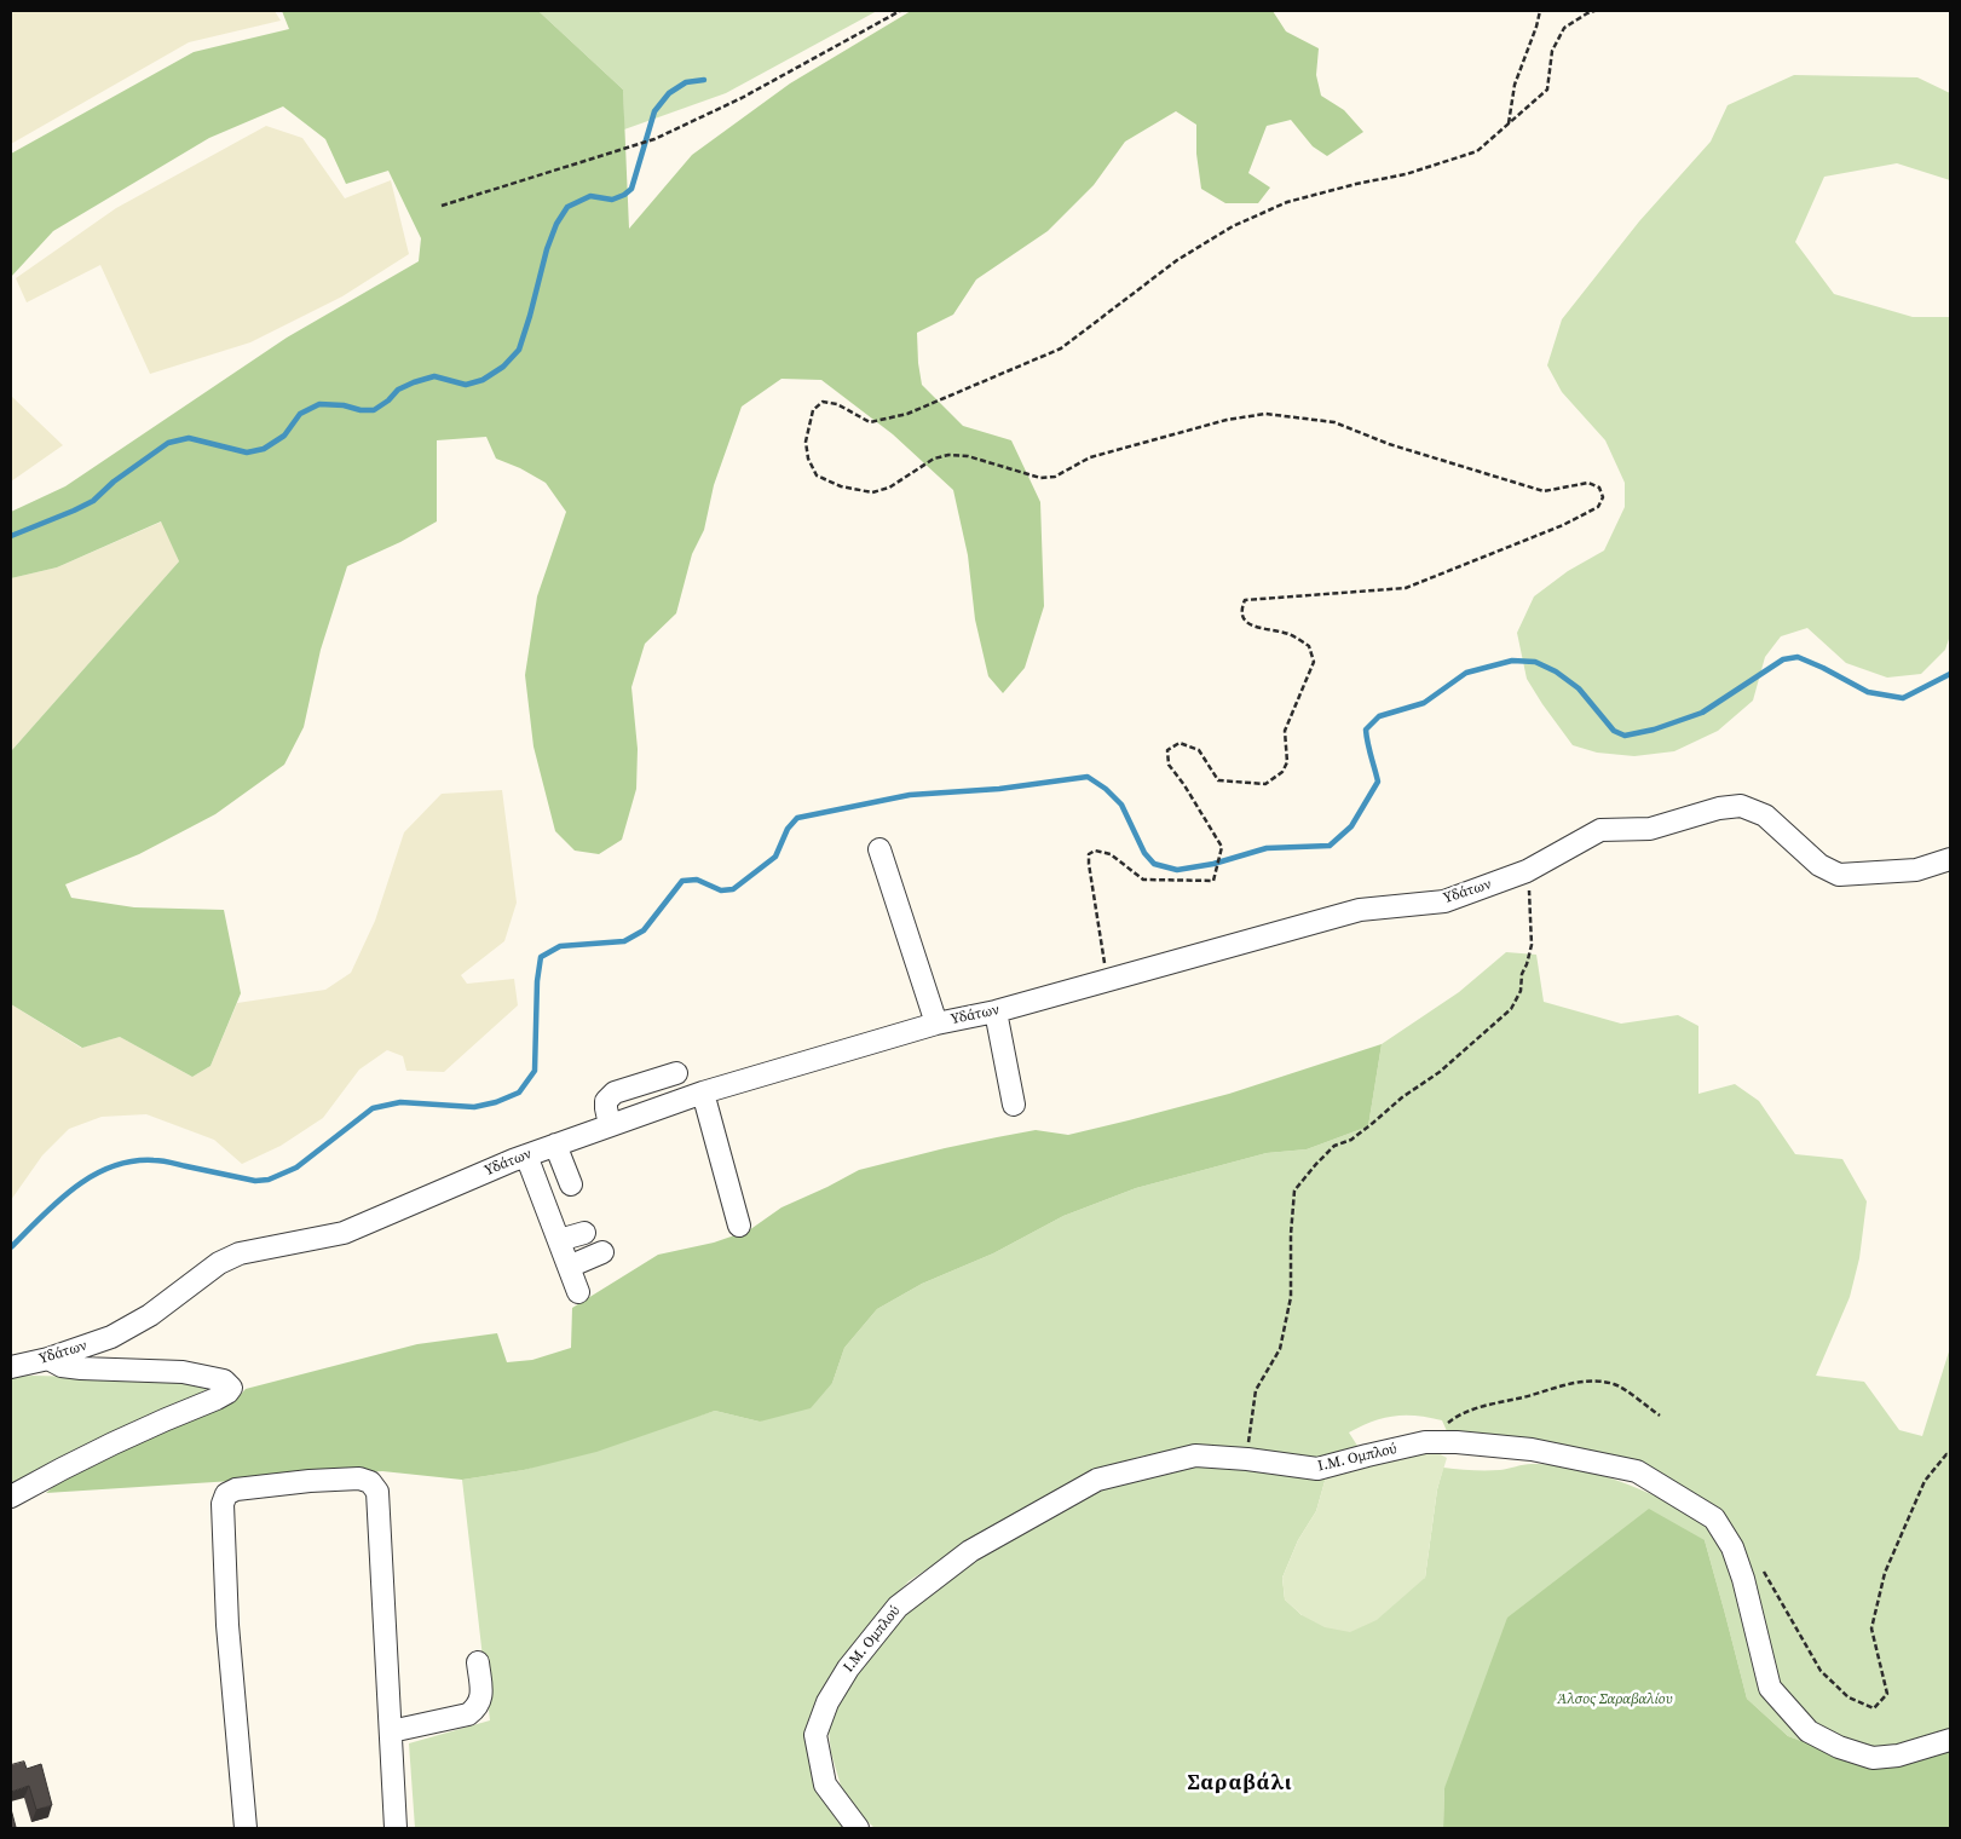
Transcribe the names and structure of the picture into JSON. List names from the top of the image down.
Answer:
{
  "streets": {
    "street": ["Υδάτων", "Ι.Μ. Ομπλού"]
  },
  "districts": ["Σαραβάλι"],
  "parks": ["Άλσος Σαραβαλίου"]
}
